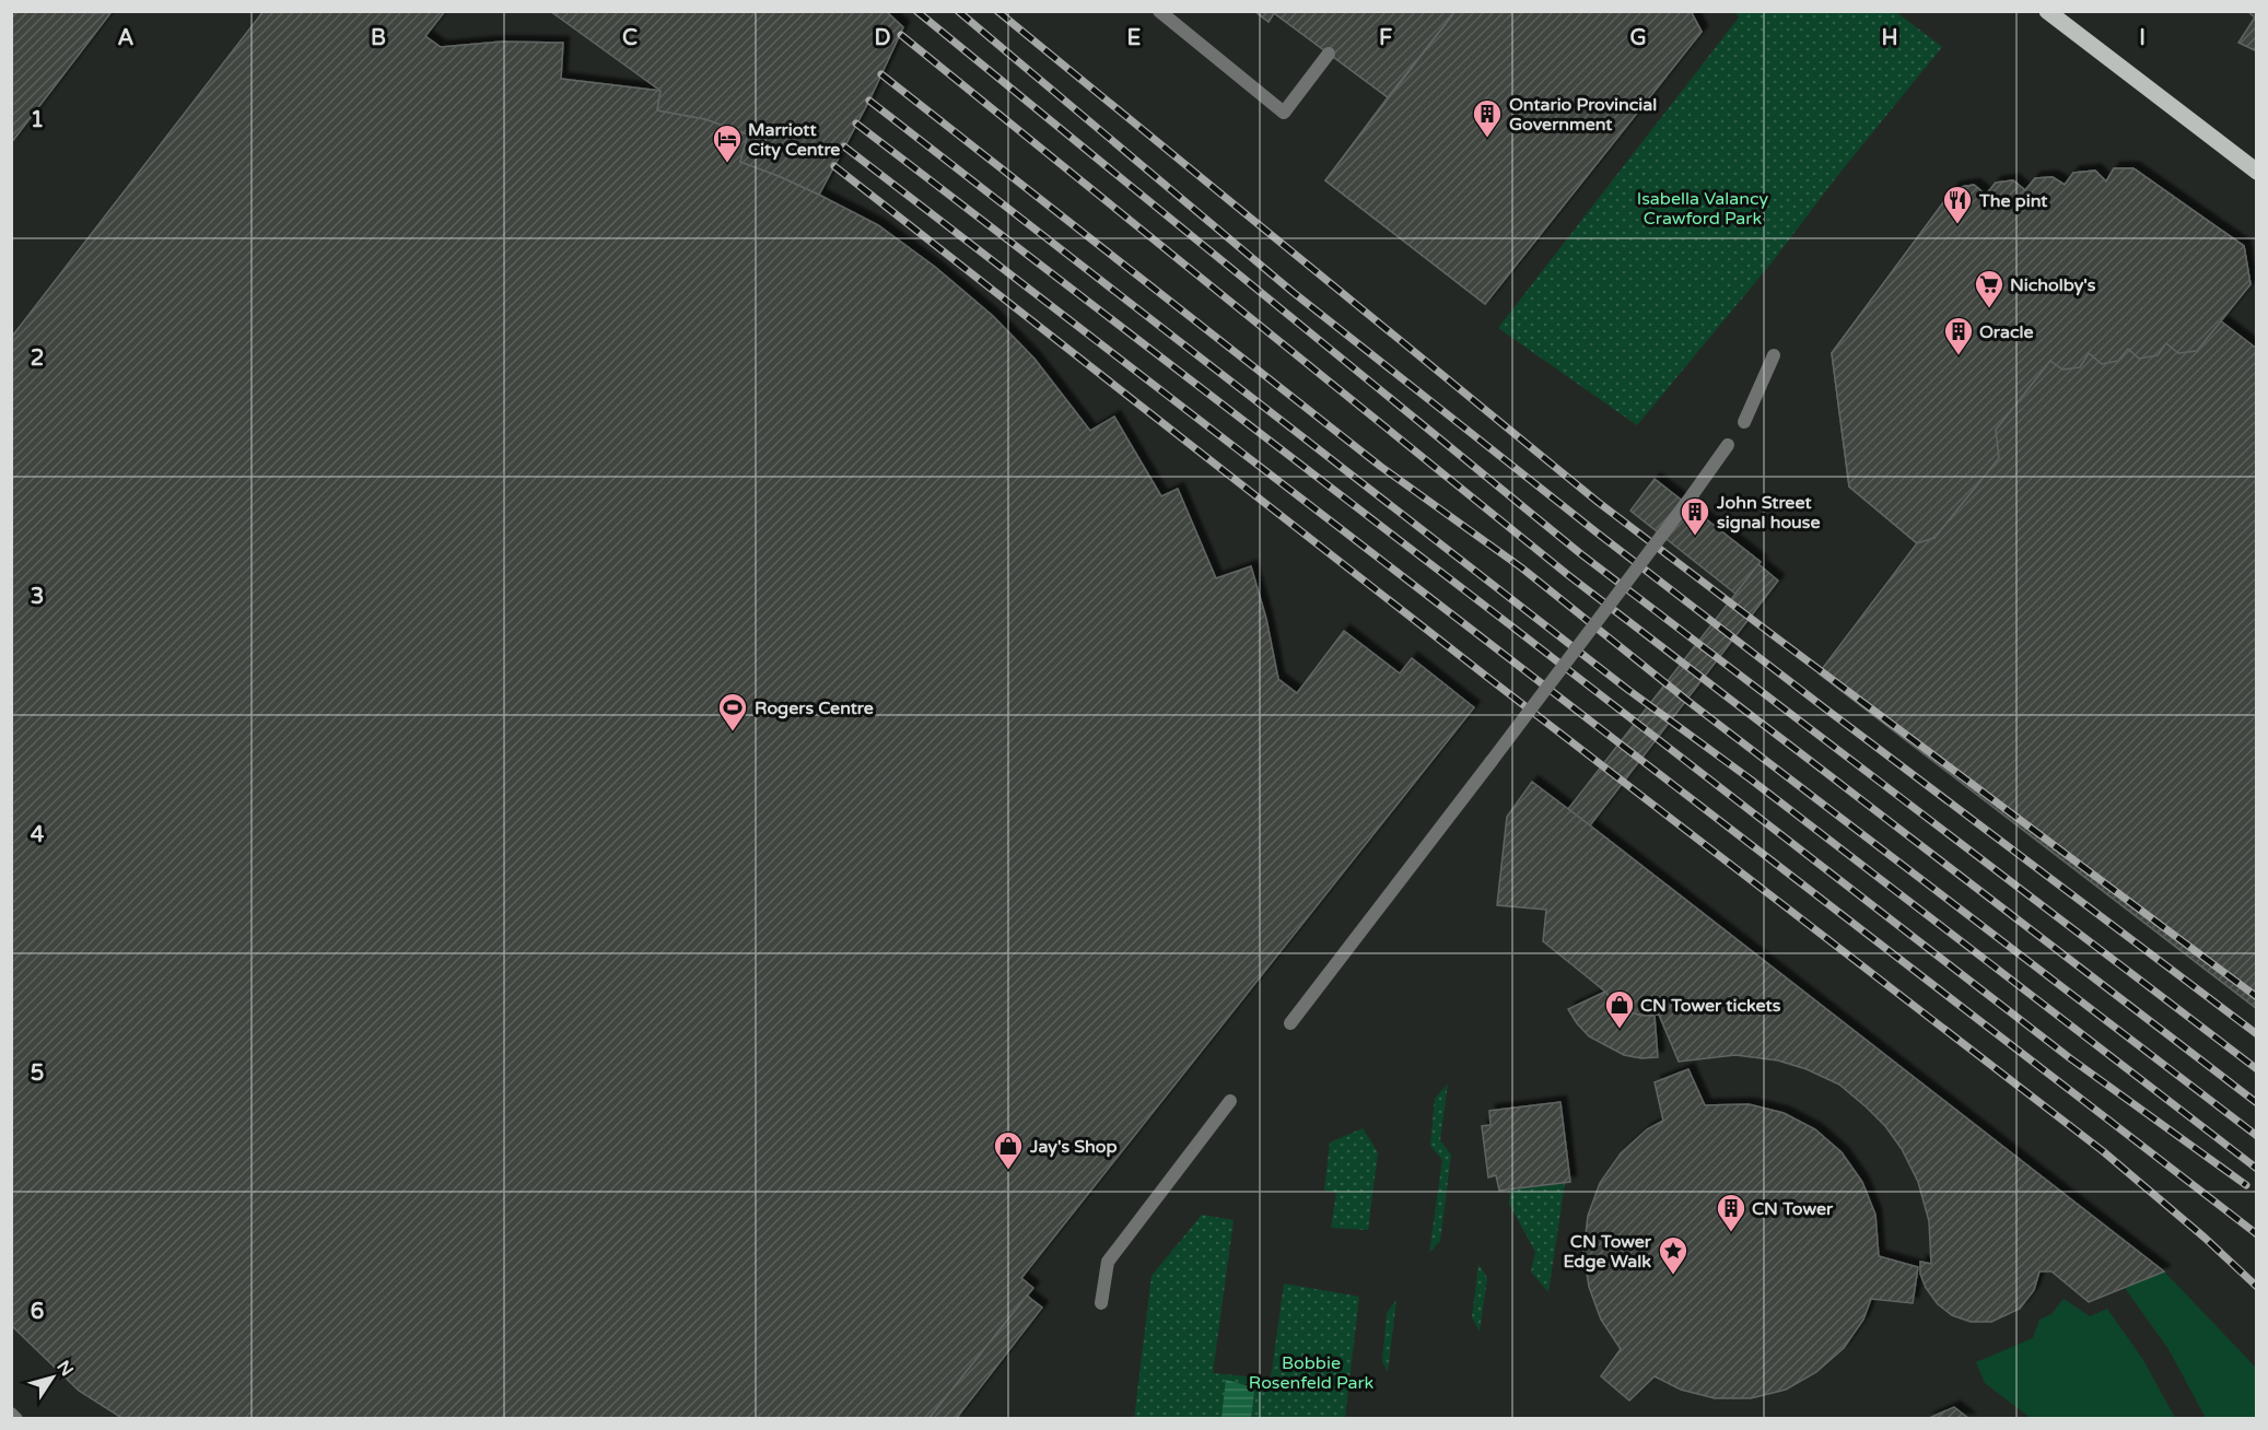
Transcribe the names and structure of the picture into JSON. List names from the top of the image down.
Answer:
{
  "parks": ["Isabella Valancy Crawford Park", "Bobbie Rosenfeld Park"],
  "places": {
    "building": [
      "Ontario Provincial Government",
      "Oracle",
      "John Street signal house",
      "CN Tower"
    ],
    "hotel": ["Marriott City Centre"],
    "restaurant": ["The pint"],
    "supermarket": ["Nicholby's"],
    "sports": ["Rogers Centre"],
    "shop": ["CN Tower tickets", "Jay's Shop"],
    "place": ["CN Tower Edge Walk"]
  },
  "north": "top right",
  "grid": {
    "columns": [
      "A",
      "B",
      "C",
      "D",
      "E",
      "F",
      "G",
      "H",
      "I"
    ],
    "rows": [
      "1",
      "2",
      "3",
      "4",
      "5",
      "6"
    ]
  }
}
